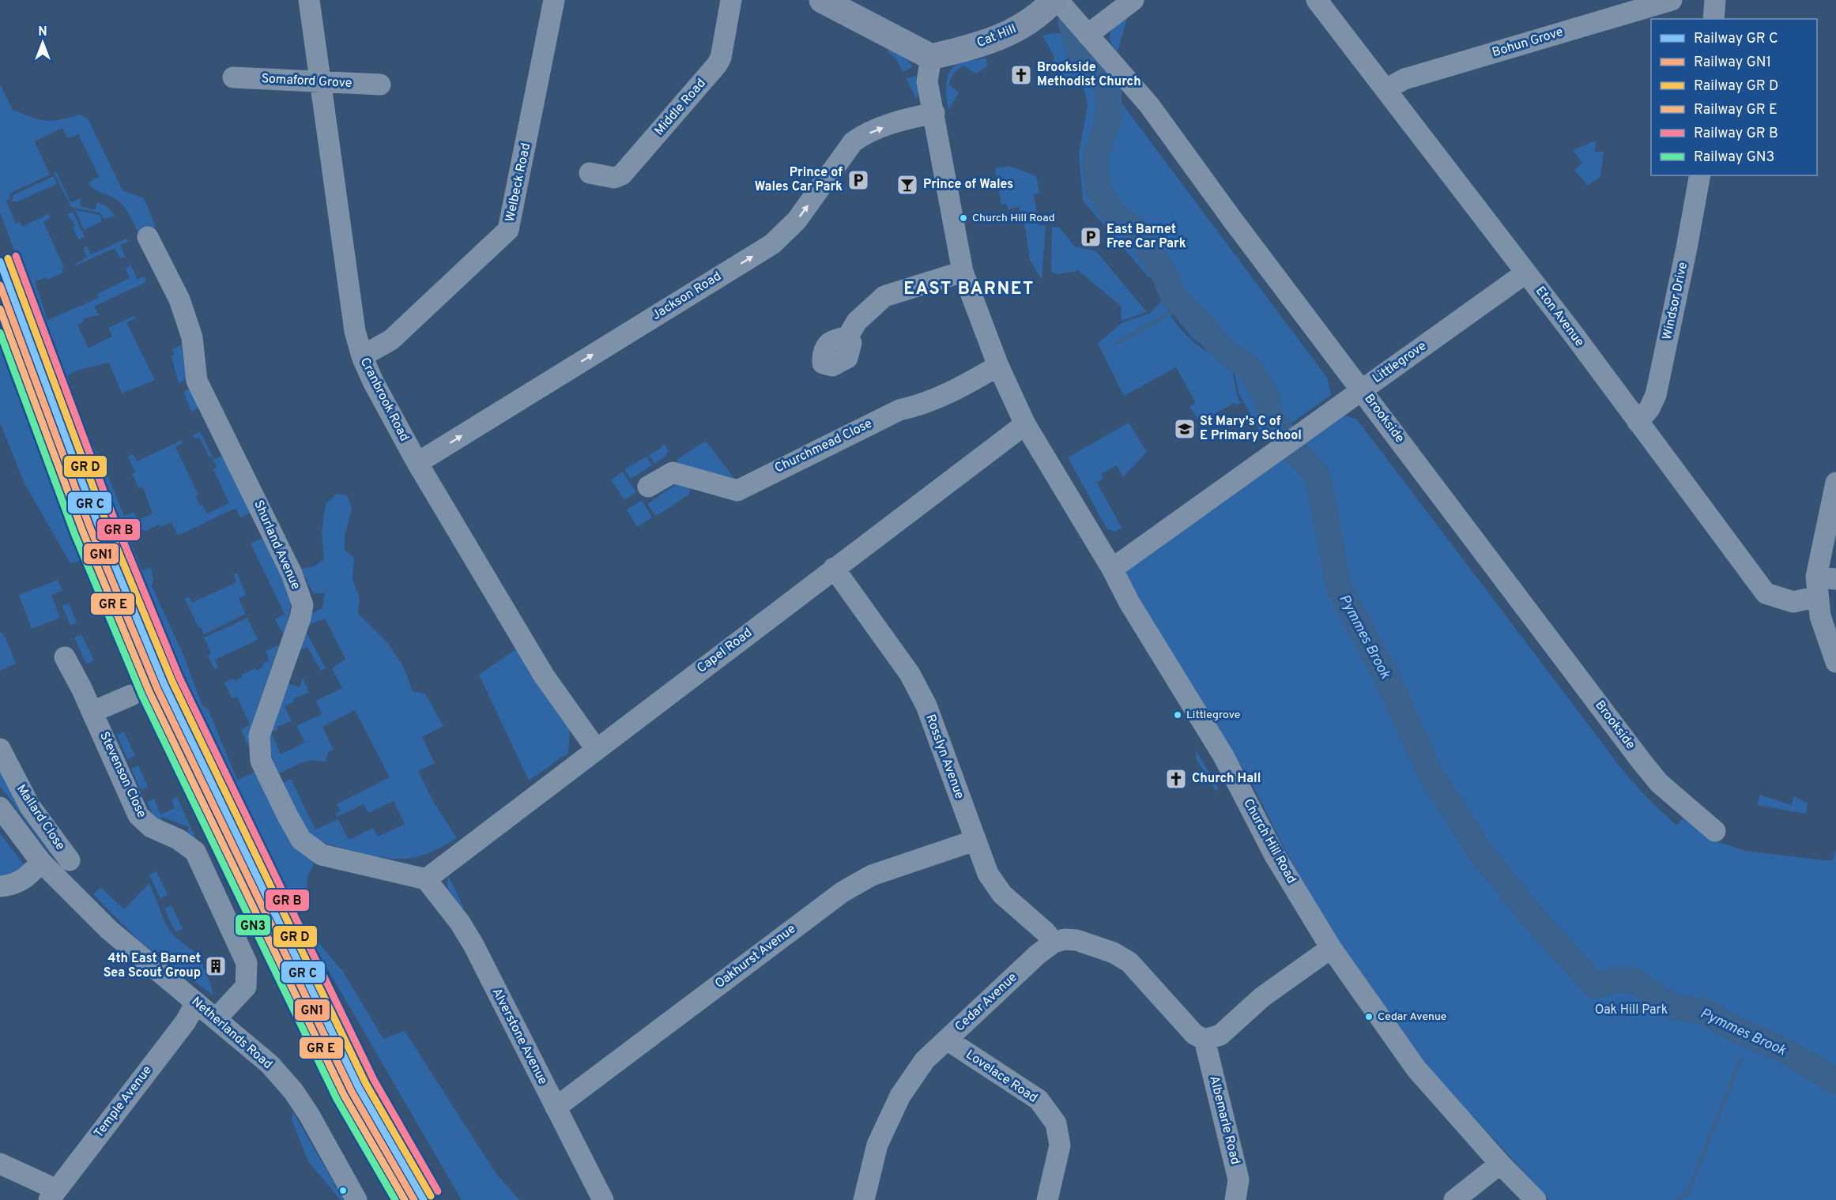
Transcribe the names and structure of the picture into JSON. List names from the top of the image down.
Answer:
{
  "streets": {
    "main road": ["Cat Hill"],
    "street": [
      "Bohun Grove",
      "Somaford Grove",
      "Middle Road",
      "Welbeck Road",
      "Jackson Road",
      "Windsor Drive",
      "Eton Avenue",
      "Littlegrove",
      "Cranbrook Road",
      "Brookside",
      "Churchmead Close",
      "Shurland Avenue",
      "Capel Road",
      "Rosslyn Avenue",
      "Stevenson Close",
      "Mallard Close",
      "Church Hill Road",
      "Oakhurst Avenue",
      "Cedar Avenue",
      "Netherlands Road",
      "Alverstone Avenue",
      "Lovelace Road",
      "Temple Avenue",
      "Albemarle Road"
    ]
  },
  "crossings": [
    ["Cat Hill", "Brookside"],
    ["Cat Hill", "Church Hill Road"],
    ["Bohun Grove", "Eton Avenue"],
    ["Somaford Grove", "Cranbrook Road"],
    ["Welbeck Road", "Cranbrook Road"],
    ["Jackson Road", "Cranbrook Road"],
    ["Jackson Road", "Church Hill Road"],
    ["Windsor Drive", "Eton Avenue"],
    ["Eton Avenue", "Littlegrove"],
    ["Littlegrove", "Brookside"],
    ["Littlegrove", "Church Hill Road"],
    ["Cranbrook Road", "Capel Road"],
    ["Churchmead Close", "Church Hill Road"],
    ["Shurland Avenue", "Capel Road"],
    ["Shurland Avenue", "Alverstone Avenue"],
    ["Capel Road", "Rosslyn Avenue"],
    ["Capel Road", "Church Hill Road"],
    ["Capel Road", "Alverstone Avenue"],
    ["Rosslyn Avenue", "Oakhurst Avenue"],
    ["Rosslyn Avenue", "Cedar Avenue"],
    ["Stevenson Close", "Netherlands Road"],
    ["Oakhurst Avenue", "Alverstone Avenue"],
    ["Cedar Avenue", "Lovelace Road"],
    ["Netherlands Road", "Temple Avenue"]
  ],
  "one_way": ["Jackson Road"],
  "districts": ["EAST BARNET"],
  "water": ["Pymmes Brook"],
  "parks": ["Oak Hill Park"],
  "places": {
    "church": ["Brookside Methodist Church", "Church Hall"],
    "parking": ["Prince of Wales Car Park", "East Barnet Free Car Park"],
    "bar": ["Prince of Wales"],
    "other": ["Church Hill Road", "Littlegrove", "Cedar Avenue"],
    "school or university": ["St Mary's C of E Primary School"],
    "building": ["4th East Barnet Sea Scout Group"]
  },
  "lines": ["rail line GN1", "rail line GN3"],
  "legend": [
    "Railway GR C",
    "Railway GN1",
    "Railway GR D",
    "Railway GR E",
    "Railway GR B",
    "Railway GN3"
  ],
  "north": "top"
}
